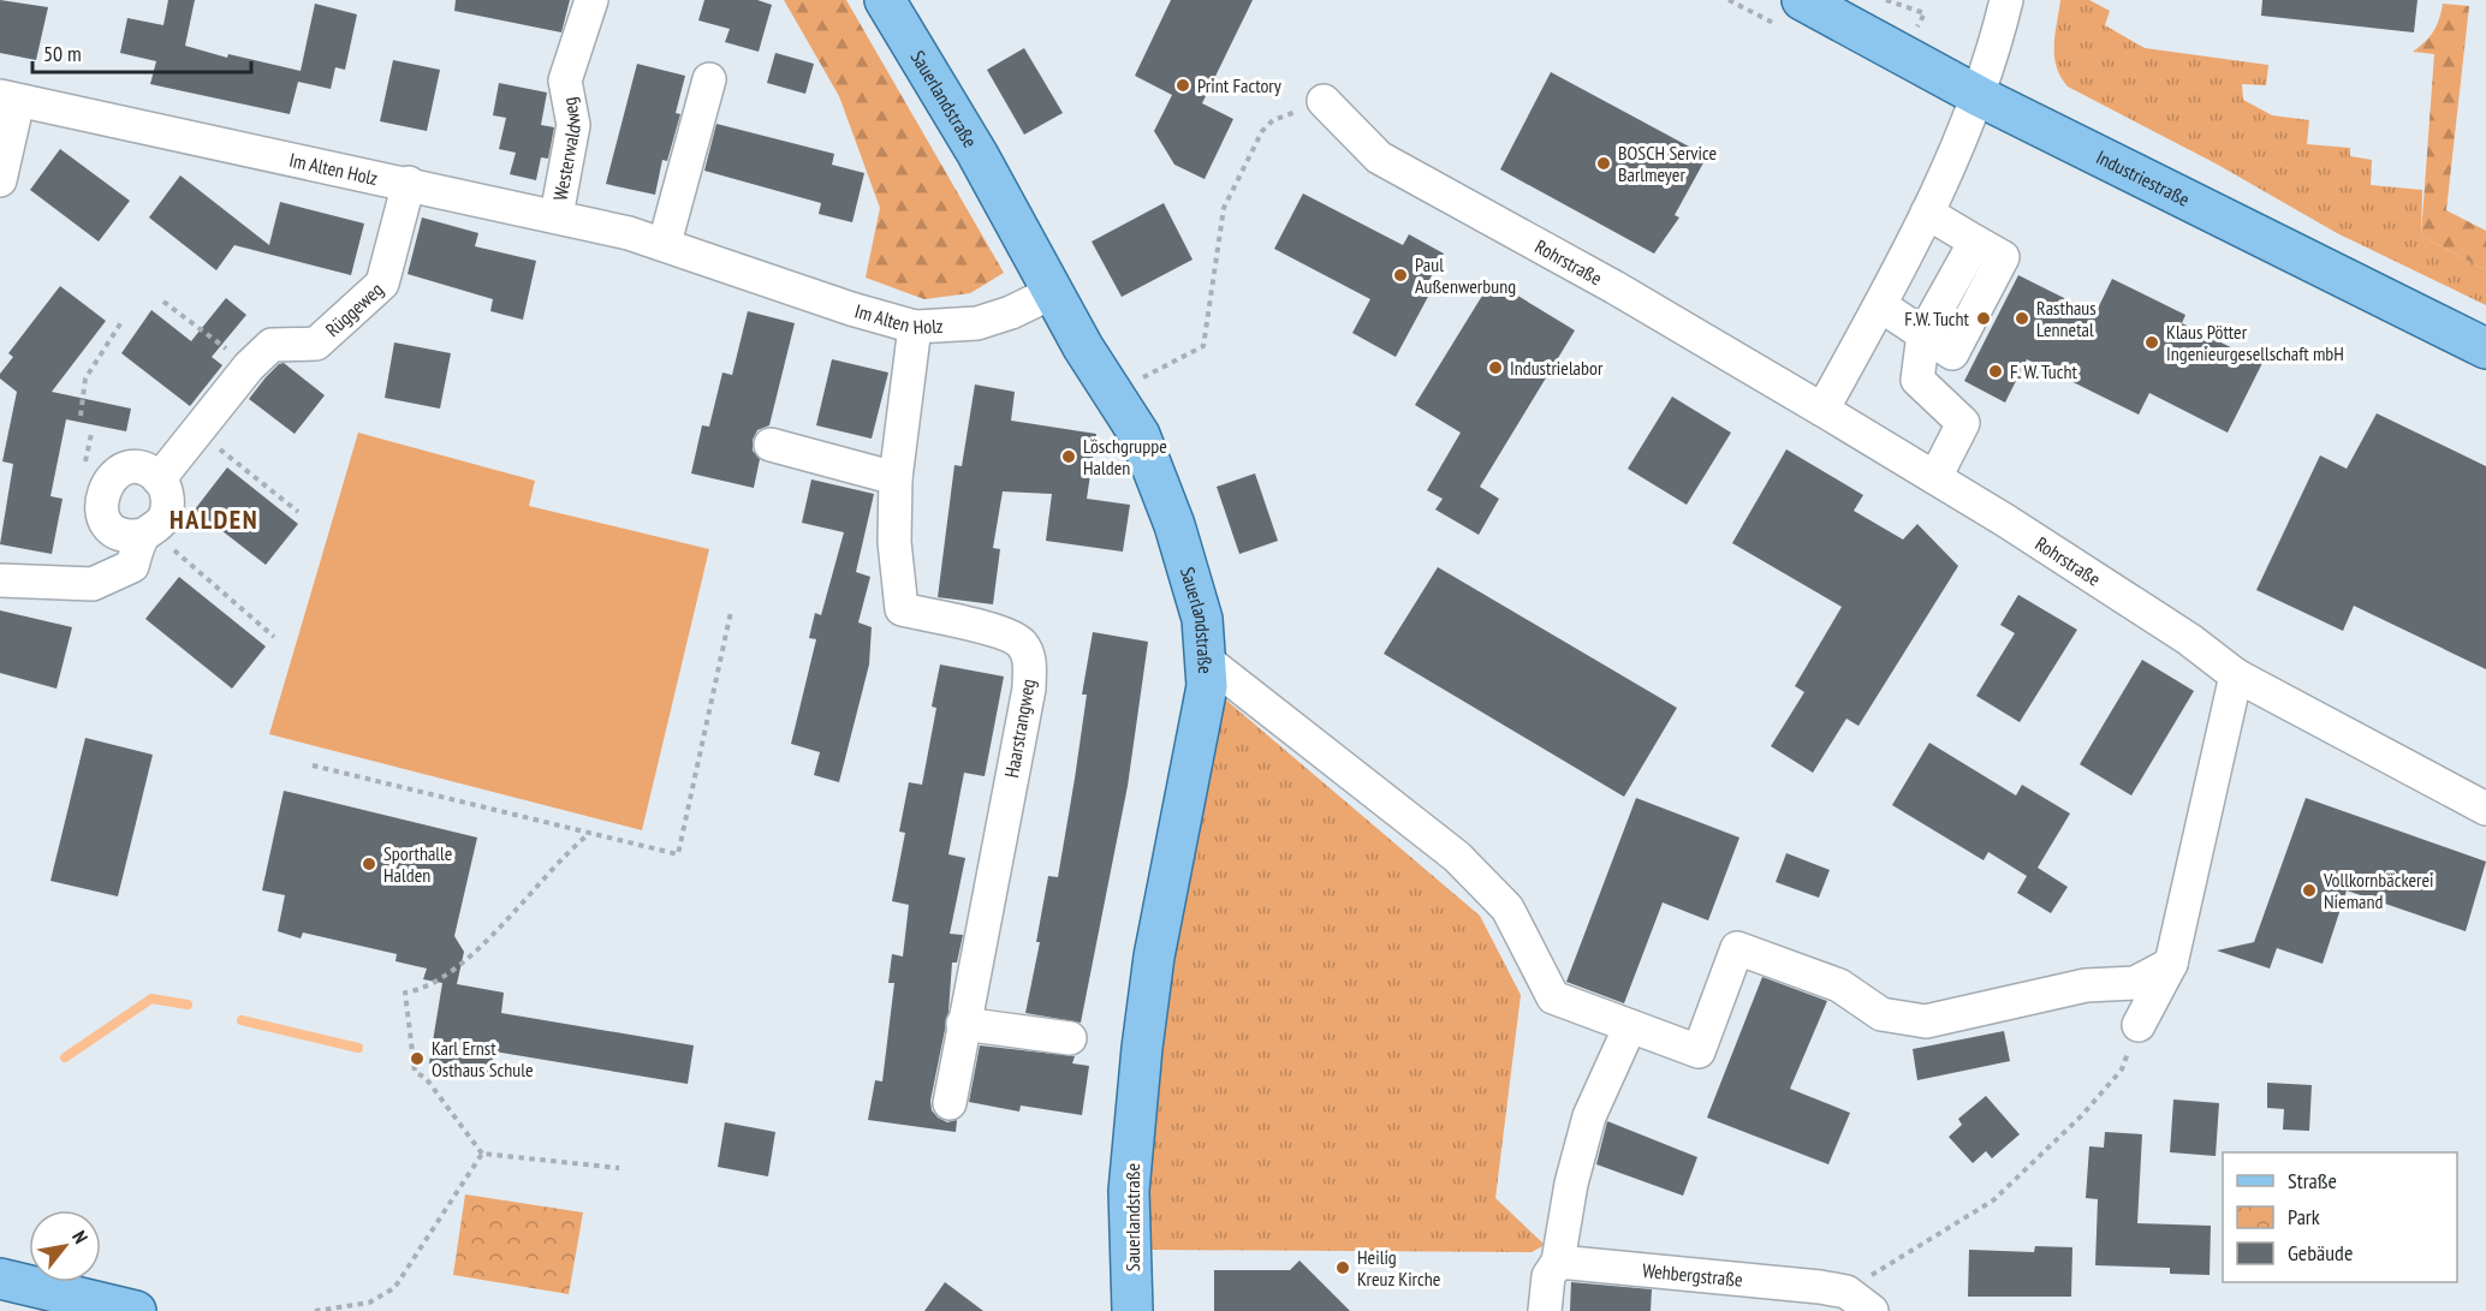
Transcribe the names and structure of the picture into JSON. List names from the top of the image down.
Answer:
{
  "streets": {
    "main road": ["Sauerlandstraße", "Industriestraße"],
    "street": [
      "Westerwaldweg",
      "Im Alten Holz",
      "Rohrstraße",
      "Rüggeweg",
      "Haarstrangweg",
      "Wehbergstraße"
    ]
  },
  "crossings": [
    ["Sauerlandstraße", "Im Alten Holz"],
    ["Westerwaldweg", "Im Alten Holz"],
    ["Im Alten Holz", "Rüggeweg"],
    ["Im Alten Holz", "Haarstrangweg"]
  ],
  "districts": ["HALDEN"],
  "places": [
    "Print Factory",
    "BOSCH Service Barlmeyer",
    "Paul Außenwerbung",
    "F.W. Tucht",
    "Rasthaus Lennetal",
    "Klaus Pötter Ingenieurgesellschaft mbH",
    "Industrielabor",
    "F. W. Tucht",
    "Löschgruppe Halden",
    "Sporthalle Halden",
    "Vollkornbäckerei Niemand",
    "Karl Ernst Osthaus Schule",
    "Heilig Kreuz Kirche"
  ],
  "legend": ["Straße", "Park", "Gebäude"],
  "scale_bar": "50 m",
  "north": "top right"
}
